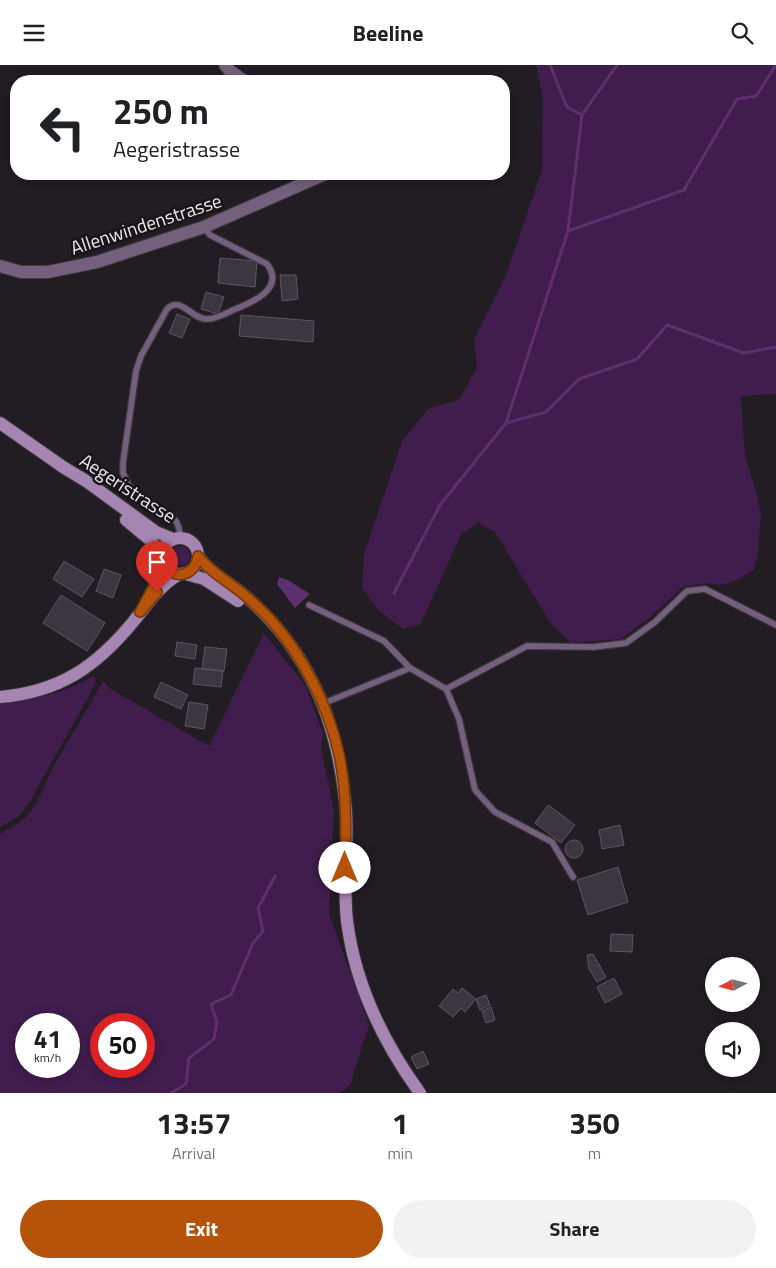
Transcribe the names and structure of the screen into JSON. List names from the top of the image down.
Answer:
{
  "streets": {
    "main road": ["Aegeristrasse"],
    "street": ["Allenwindenstrasse"]
  },
  "north": "left",
  "page": {
    "header": "Beeline",
    "turn": ["250 m", "Aegeristrasse"],
    "speed": "41 km/h",
    "limit": "50",
    "eta": [
      "13:57",
      "Arrival",
      "1",
      "min",
      "350",
      "m"
    ],
    "buttons": ["Exit", "Share"]
  }
}
